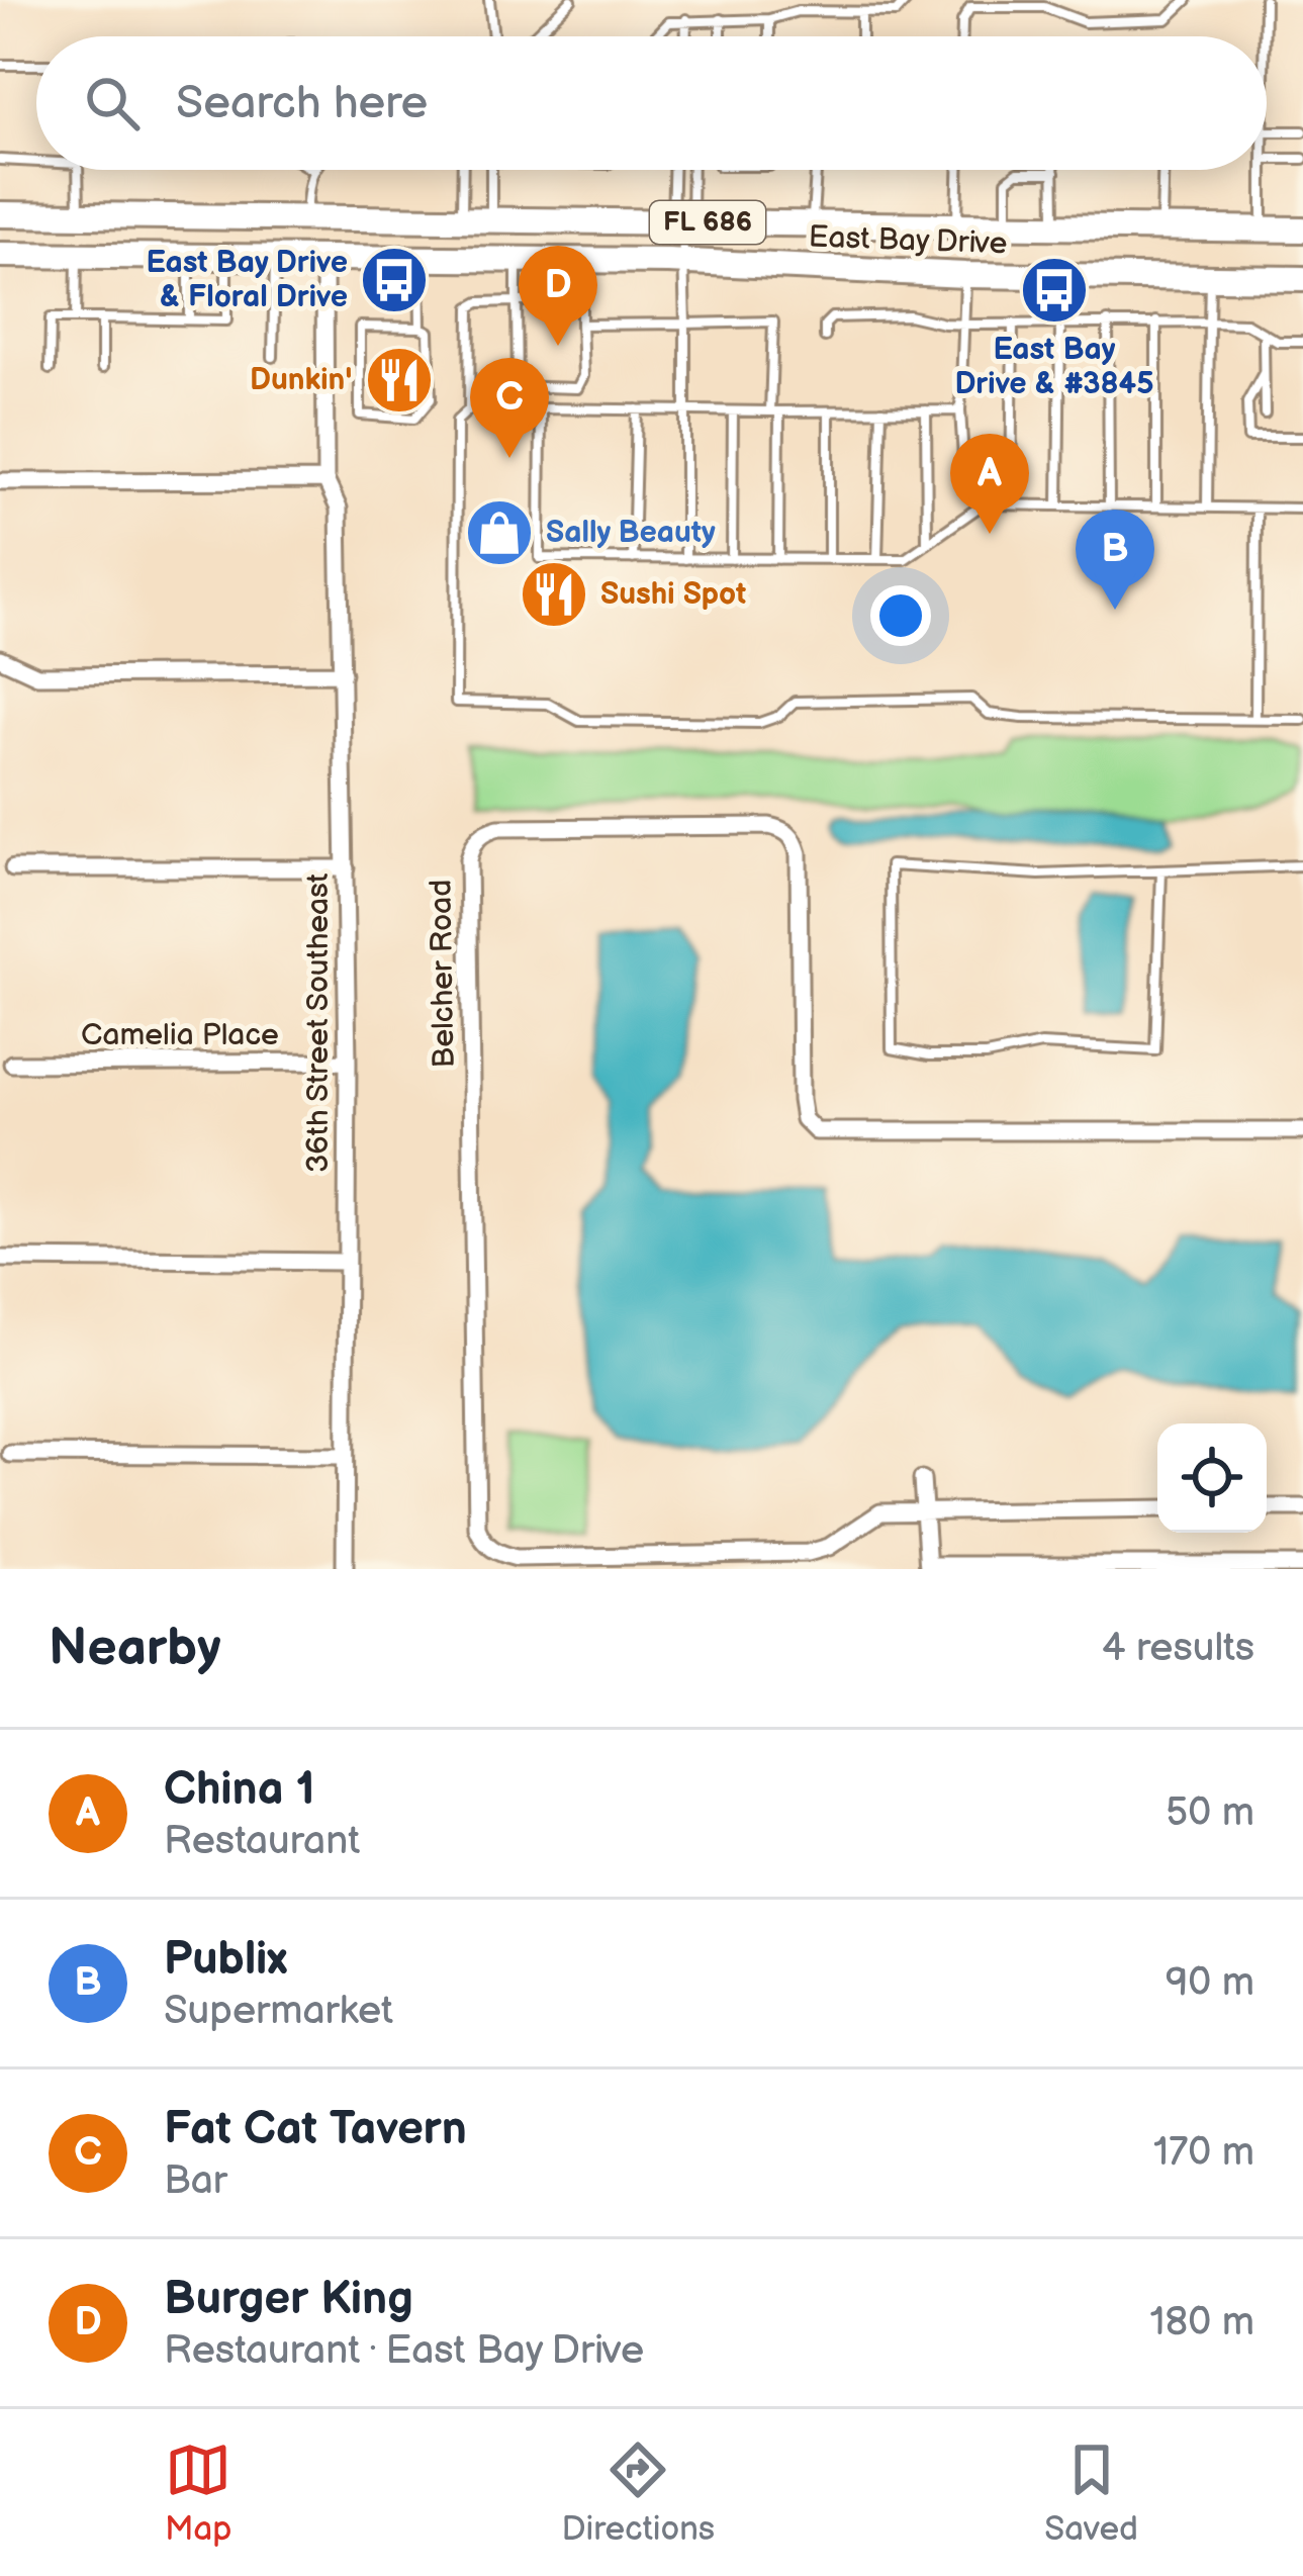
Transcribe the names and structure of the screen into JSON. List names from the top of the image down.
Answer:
{
  "streets": {
    "main road": ["FL 686", "East Bay Drive"],
    "street": ["Belcher Road", "36th Street Southeast", "Camelia Place"]
  },
  "crossings": [
    ["East Bay Drive", "36th Street Southeast"],
    ["36th Street Southeast", "Camelia Place"]
  ],
  "places": {
    "bus stop": ["East Bay Drive & Floral Drive", "East Bay Drive & #3845"],
    "restaurant": ["Dunkin'", "Sushi Spot"],
    "shop": ["Sally Beauty"]
  },
  "page": {
    "search": "Search here",
    "pins": [
      "D",
      "C",
      "A",
      "B"
    ],
    "heading": ["Nearby", "4 results"],
    "list": [
      {
        "mark": "A",
        "name": "China 1",
        "note": "Restaurant",
        "value": "50 m"
      },
      {
        "mark": "B",
        "name": "Publix",
        "note": "Supermarket",
        "value": "90 m"
      },
      {
        "mark": "C",
        "name": "Fat Cat Tavern",
        "note": "Bar",
        "value": "170 m"
      },
      {
        "mark": "D",
        "name": "Burger King",
        "note": "Restaurant · East Bay Drive",
        "value": "180 m"
      }
    ],
    "nav": ["Map", "Directions", "Saved"]
  }
}
